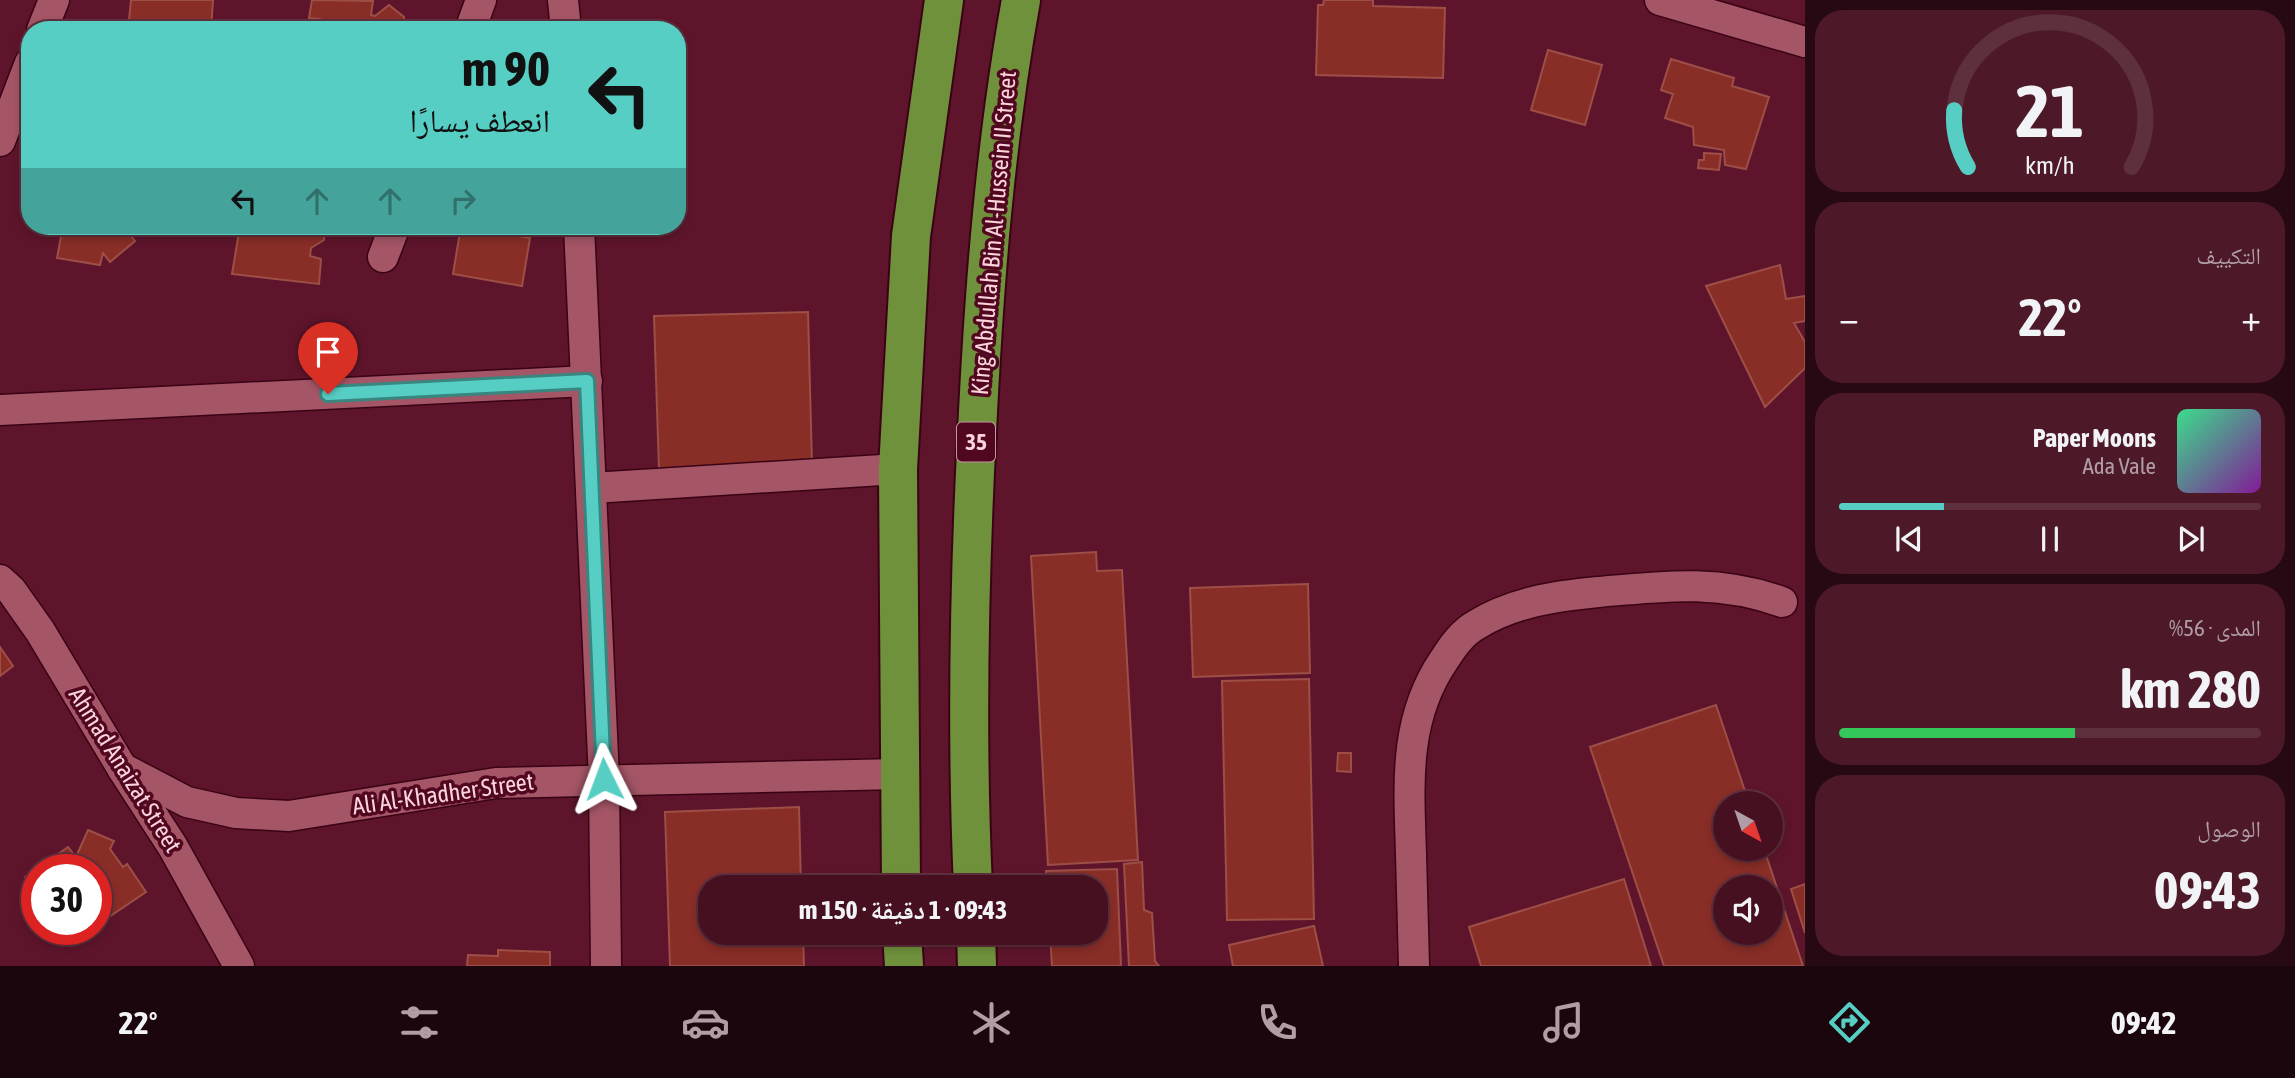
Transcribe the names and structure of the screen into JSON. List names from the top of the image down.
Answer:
{
  "streets": {
    "highway": ["King Abdullah Bin Al-Hussein II Street", "35"],
    "street": ["Ahmad Anaizat Street", "Ali Al-Khadher Street"]
  },
  "crossings": [
    ["Ahmad Anaizat Street", "Ali Al-Khadher Street"]
  ],
  "north": "bottom right",
  "page": {
    "turn": ["90 m", "انعطف يسارًا"],
    "tile": [
      "التكييف",
      ["المدى · 56%", "280 km"],
      ["الوصول", "09:43"]
    ],
    "heat": ["−", "22°", "+"],
    "song": ["Paper Moons", "Ada Vale"],
    "limit": "30",
    "trip": "09:43 · 1 دقيقة · 150 m",
    "tabs": ["09:42", "22°"],
    "gauge": ["21", "km/h"]
  }
}
